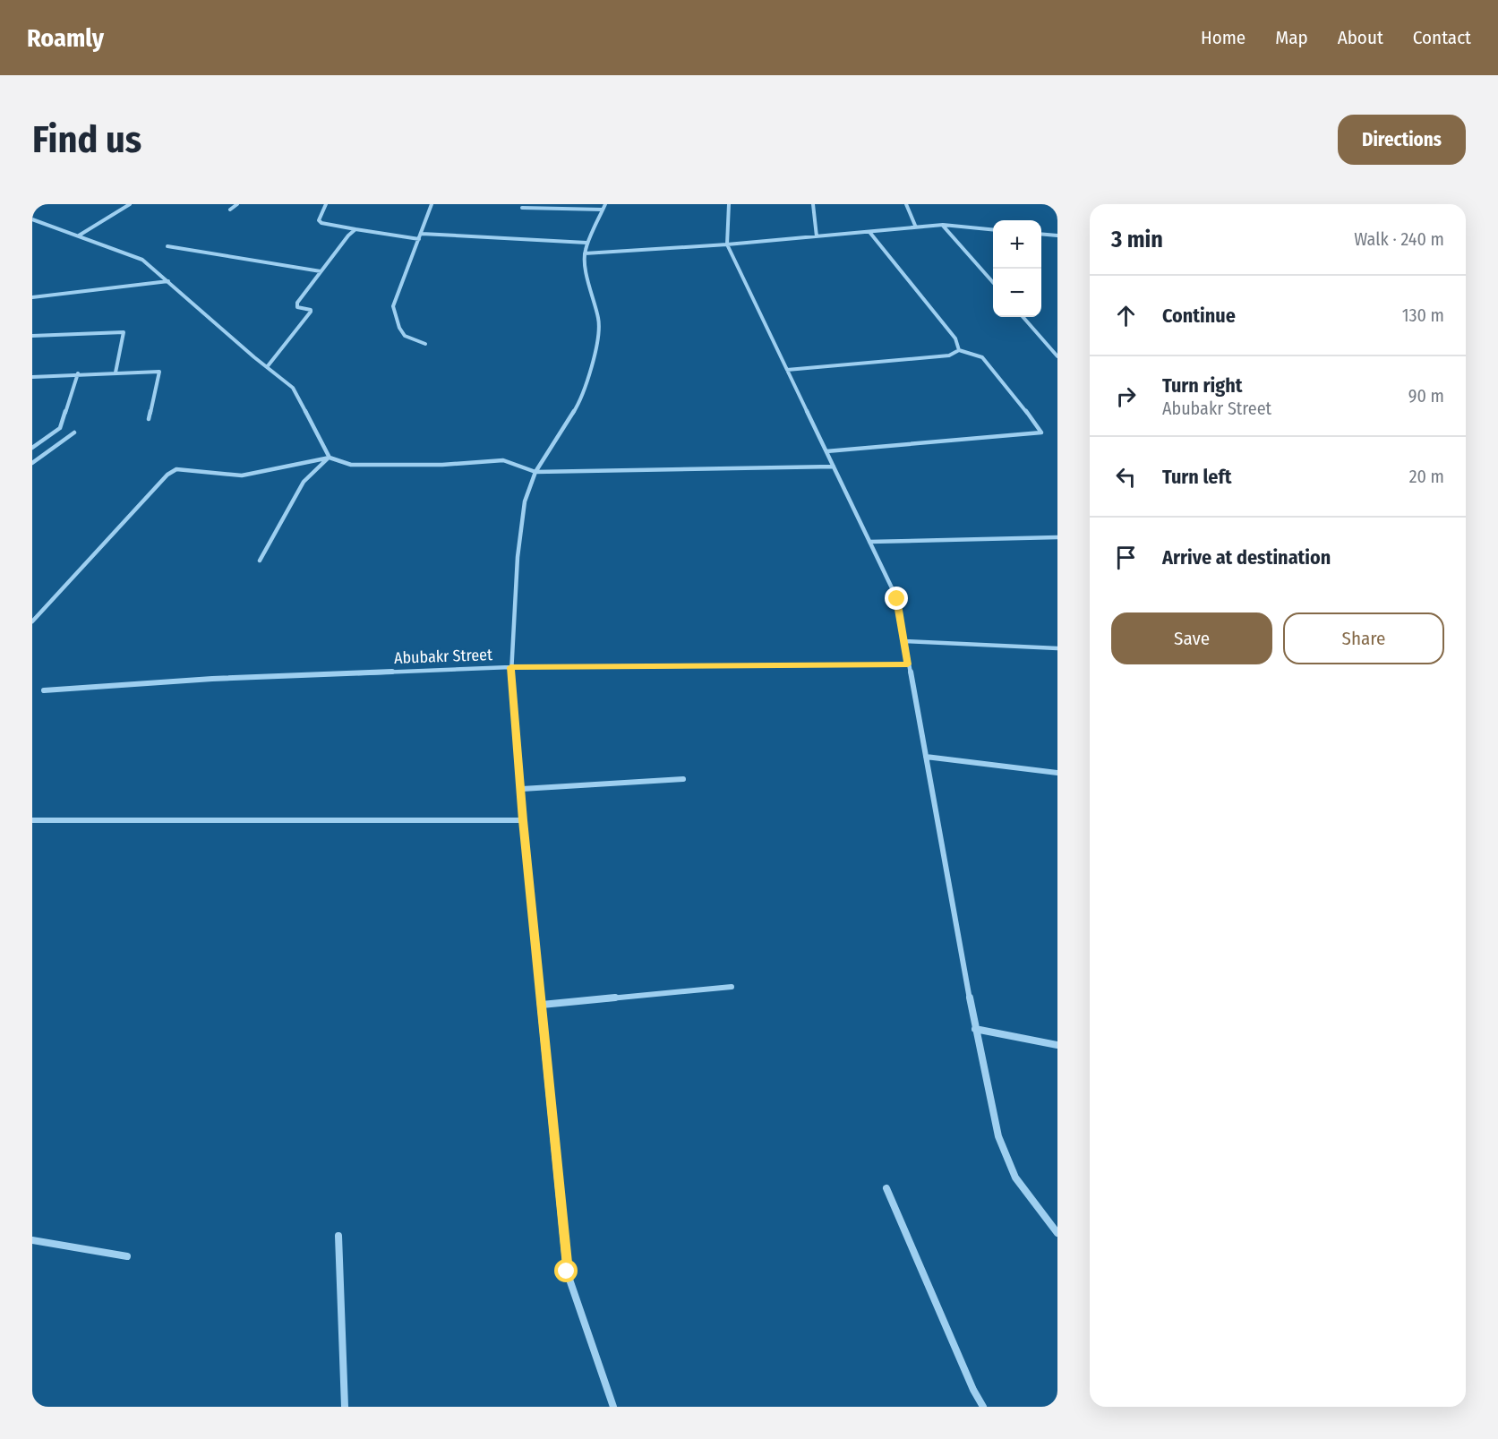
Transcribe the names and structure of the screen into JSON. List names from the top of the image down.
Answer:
{
  "streets": {
    "street": ["Abubakr Street"]
  },
  "page": {
    "header": "Roamly",
    "nav": [
      "Home",
      "Map",
      "About",
      "Contact"
    ],
    "buttons": [
      "Directions",
      ["Save", "Share"]
    ],
    "title": "Find us",
    "heading": ["3 min", "Walk · 240 m"],
    "map_buttons": ["+", "−"],
    "list": [
      ["Continue", "130 m"],
      ["Turn right", "Abubakr Street", "90 m"],
      ["Turn left", "20 m"],
      "Arrive at destination"
    ]
  }
}
